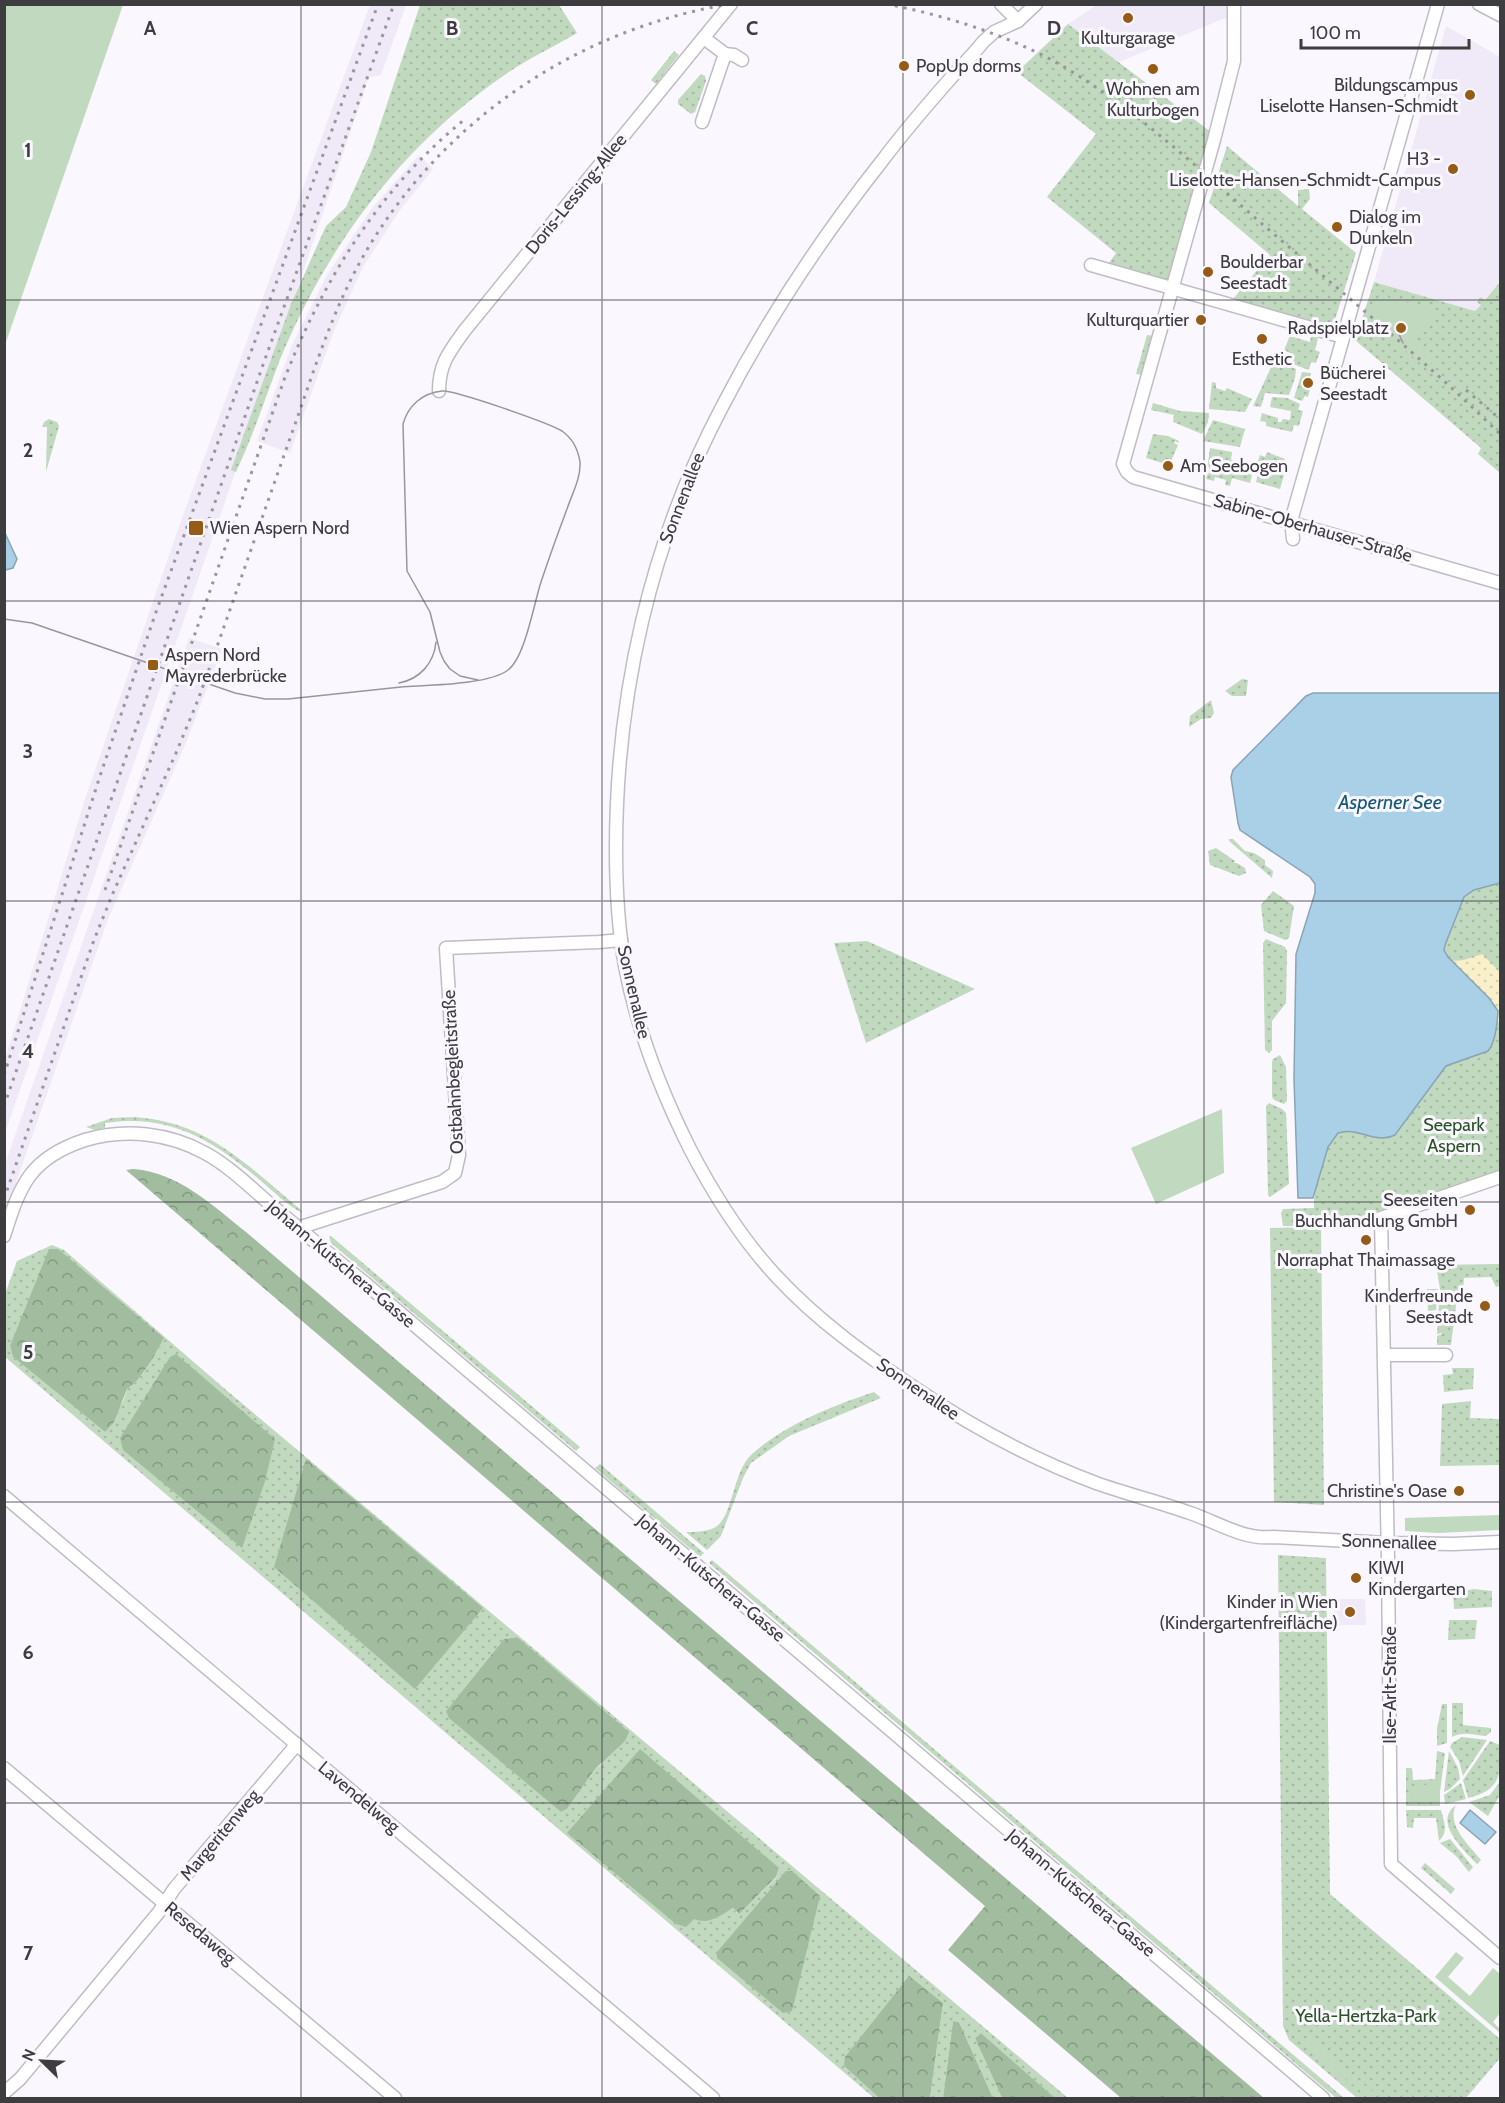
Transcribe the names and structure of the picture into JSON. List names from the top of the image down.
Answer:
{
  "streets": {
    "street": [
      "Doris-Lessing-Allee",
      "Sonnenallee",
      "Sabine-Oberhauser-Straße",
      "Ostbahnbegleitstraße",
      "Johann-Kutschera-Gasse",
      "Ilse-Arlt-Straße",
      "Lavendelweg",
      "Margeritenweg",
      "Resedaweg"
    ]
  },
  "crossings": [
    ["Sonnenallee", "Ostbahnbegleitstraße"],
    ["Sonnenallee", "Ilse-Arlt-Straße"],
    ["Ostbahnbegleitstraße", "Johann-Kutschera-Gasse"],
    ["Lavendelweg", "Margeritenweg"],
    ["Margeritenweg", "Resedaweg"]
  ],
  "water": ["Asperner See"],
  "parks": ["Seepark Aspern", "Yella-Hertzka-Park"],
  "places": {
    "other": [
      "Kulturgarage",
      "PopUp dorms",
      "Wohnen am Kulturbogen",
      "Bildungscampus Liselotte Hansen-Schmidt",
      "H3 - Liselotte-Hansen-Schmidt-Campus",
      "Dialog im Dunkeln",
      "Boulderbar Seestadt",
      "Kulturquartier",
      "Radspielplatz",
      "Esthetic",
      "Bücherei Seestadt",
      "Am Seebogen",
      "Seeseiten Buchhandlung GmbH",
      "Norraphat Thaimassage",
      "Kinderfreunde Seestadt",
      "Christine's Oase",
      "KIWI Kindergarten",
      "Kinder in Wien (Kindergartenfreifläche)"
    ],
    "transit": ["Wien Aspern Nord", "Aspern Nord Mayrederbrücke"]
  },
  "scale_bar": "100 m",
  "north": "top left",
  "grid": {
    "columns": [
      "A",
      "B",
      "C",
      "D"
    ],
    "rows": [
      "1",
      "2",
      "3",
      "4",
      "5",
      "6",
      "7"
    ]
  }
}
